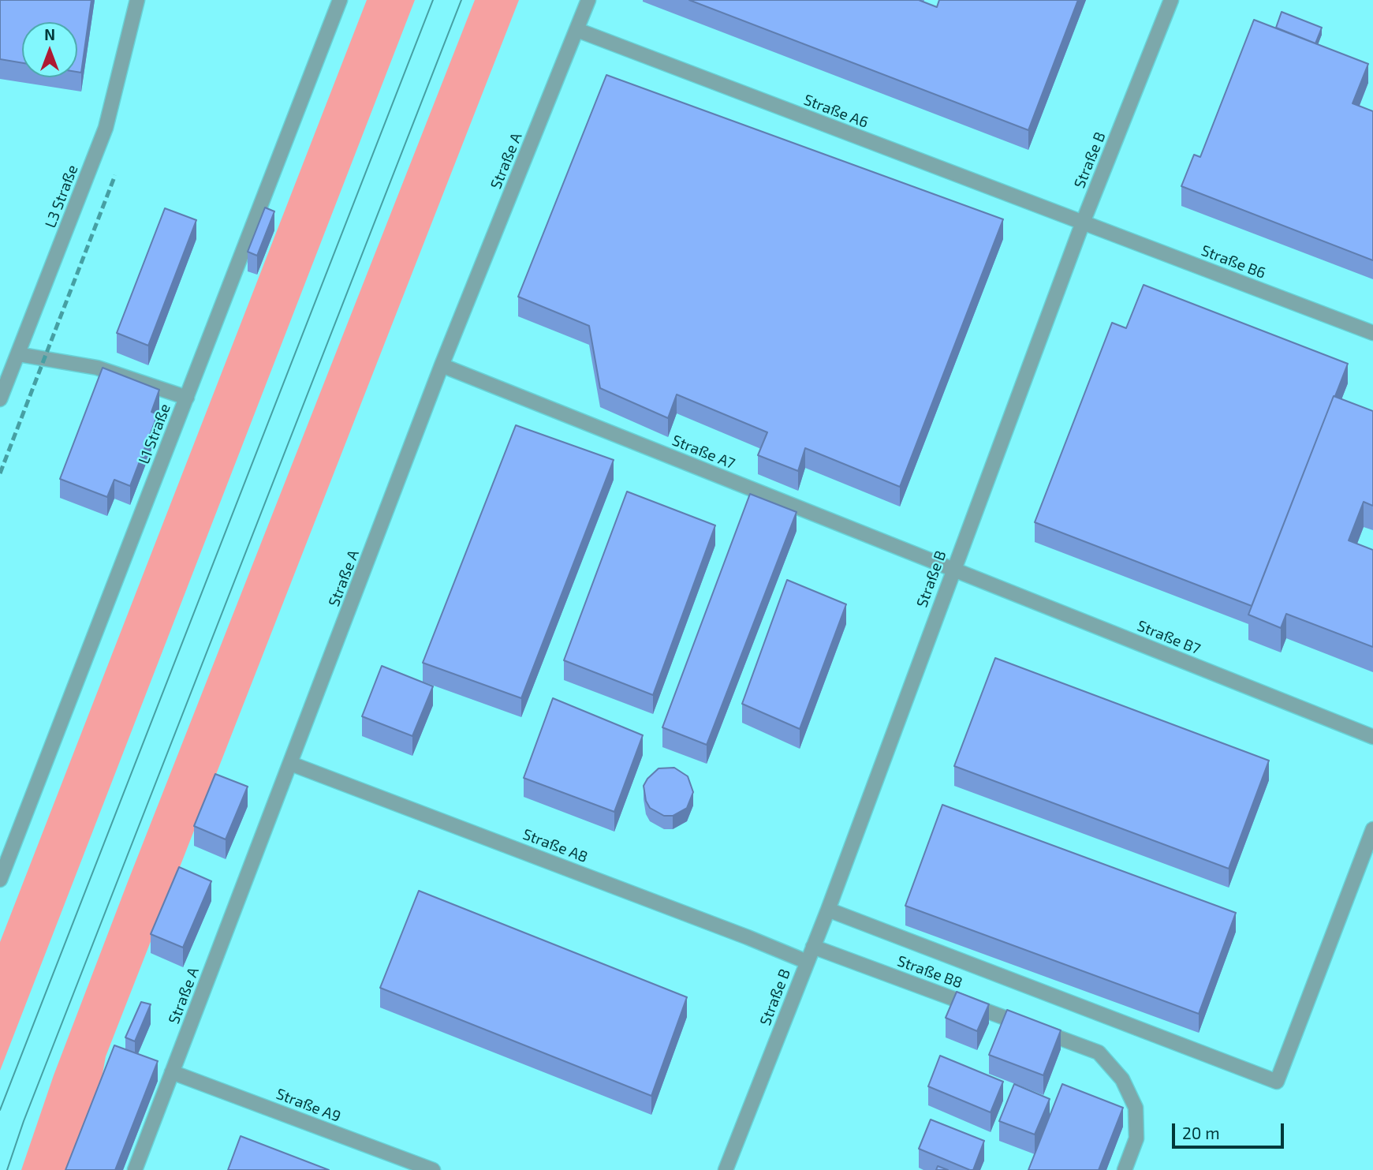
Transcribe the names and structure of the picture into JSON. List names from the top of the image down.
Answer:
{
  "streets": {
    "lane": [
      "Straße A6",
      "Straße B",
      "Straße A",
      "L3 Straße",
      "Straße B6",
      "L1 Straße",
      "Straße A7",
      "Straße B7",
      "Straße A8",
      "Straße B8",
      "Straße A9"
    ]
  },
  "crossings": [
    ["Straße A6", "Straße B"],
    ["Straße A6", "Straße A"],
    ["Straße A6", "Straße B6"],
    ["Straße B", "Straße B6"],
    ["Straße B", "Straße A7"],
    ["Straße B", "Straße B7"],
    ["Straße B", "Straße A8"],
    ["Straße B", "Straße B8"],
    ["Straße A", "Straße A7"],
    ["Straße A", "Straße A8"],
    ["Straße A", "Straße A9"],
    ["Straße A7", "Straße B7"]
  ],
  "scale_bar": "20 m",
  "north": "top"
}
